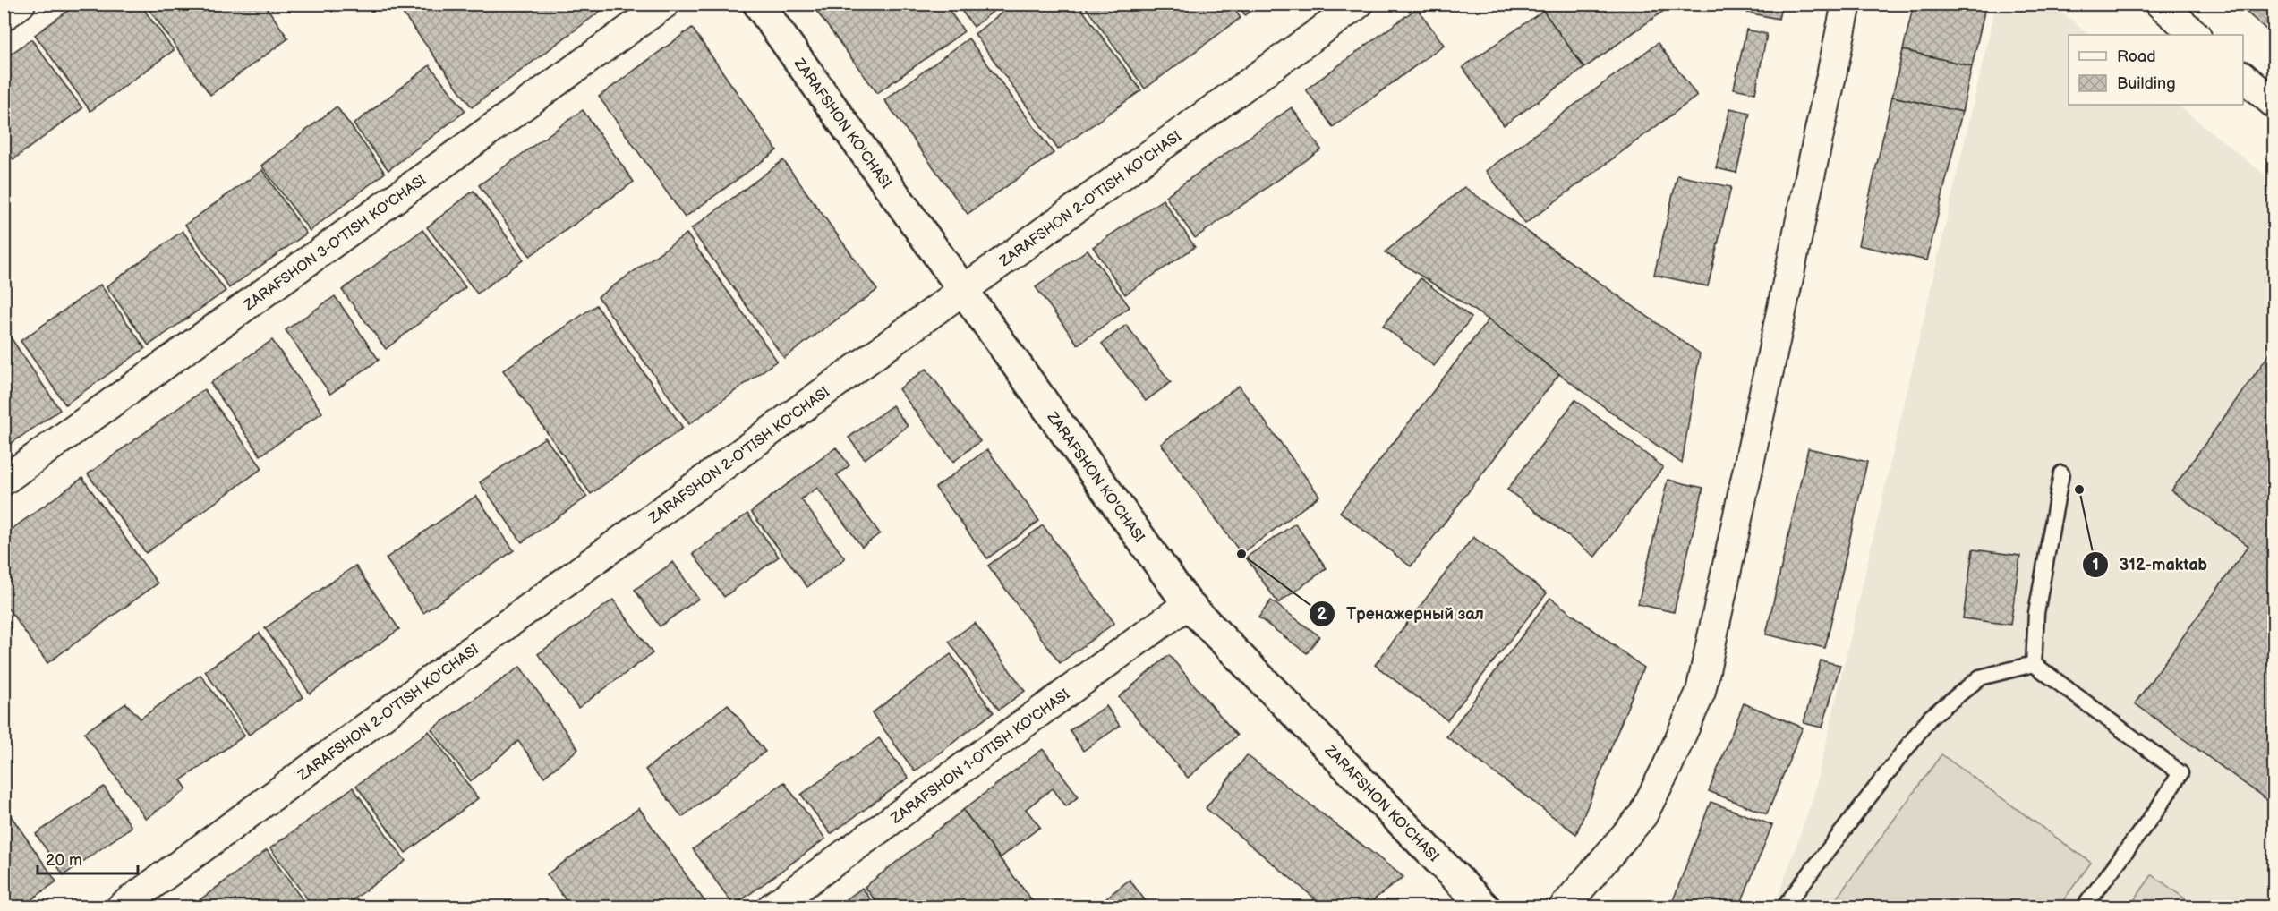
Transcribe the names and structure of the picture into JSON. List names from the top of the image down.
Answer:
{
  "streets": {
    "street": [
      "ZARAFSHON KO'CHASI",
      "ZARAFSHON 2-O'TISH KO'CHASI",
      "ZARAFSHON 3-O'TISH KO'CHASI",
      "ZARAFSHON 1-O'TISH KO'CHASI"
    ]
  },
  "crossings": [
    ["ZARAFSHON KO'CHASI", "ZARAFSHON 2-O'TISH KO'CHASI"],
    ["ZARAFSHON KO'CHASI", "ZARAFSHON 1-O'TISH KO'CHASI"]
  ],
  "places": ["312-maktab", "Тренажерный зал"],
  "legend": ["Road", "Building"],
  "scale_bar": "20 m"
}
